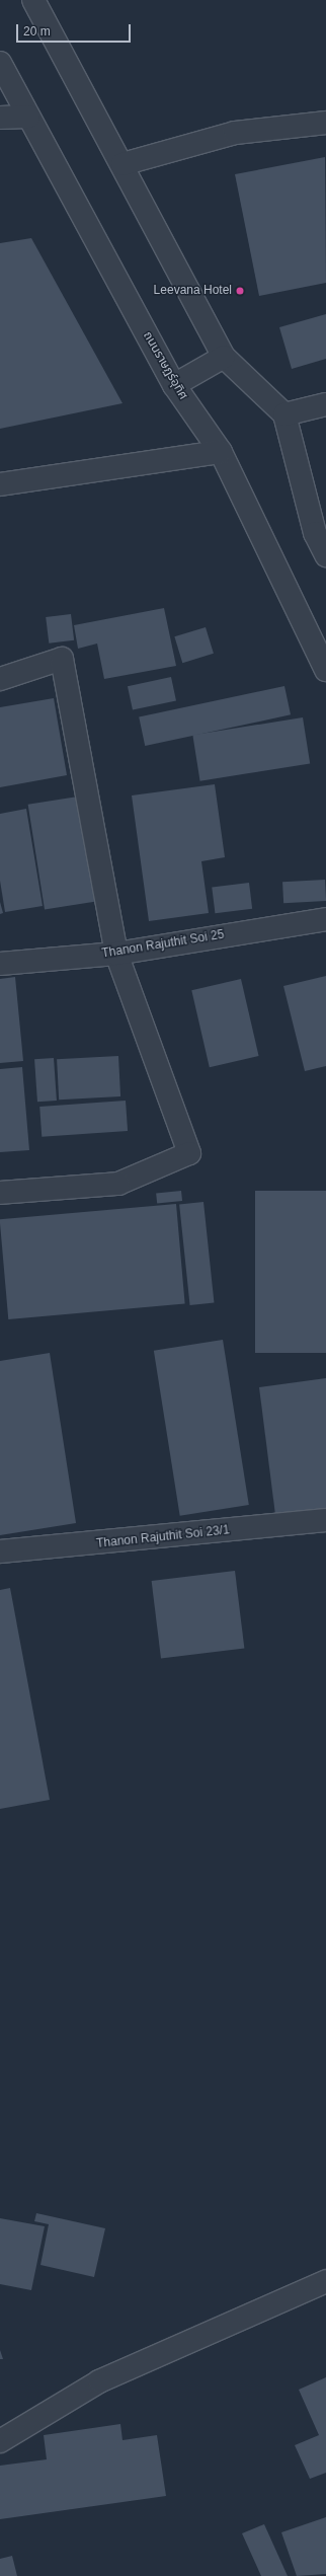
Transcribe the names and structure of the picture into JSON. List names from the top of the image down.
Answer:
{
  "streets": {
    "street": ["ถนนราษฏร์อุทิศ", "Thanon Rajuthit Soi 25", "Thanon Rajuthit Soi 23/1"]
  },
  "places": ["Leevana Hotel"],
  "scale_bar": "20 m"
}
